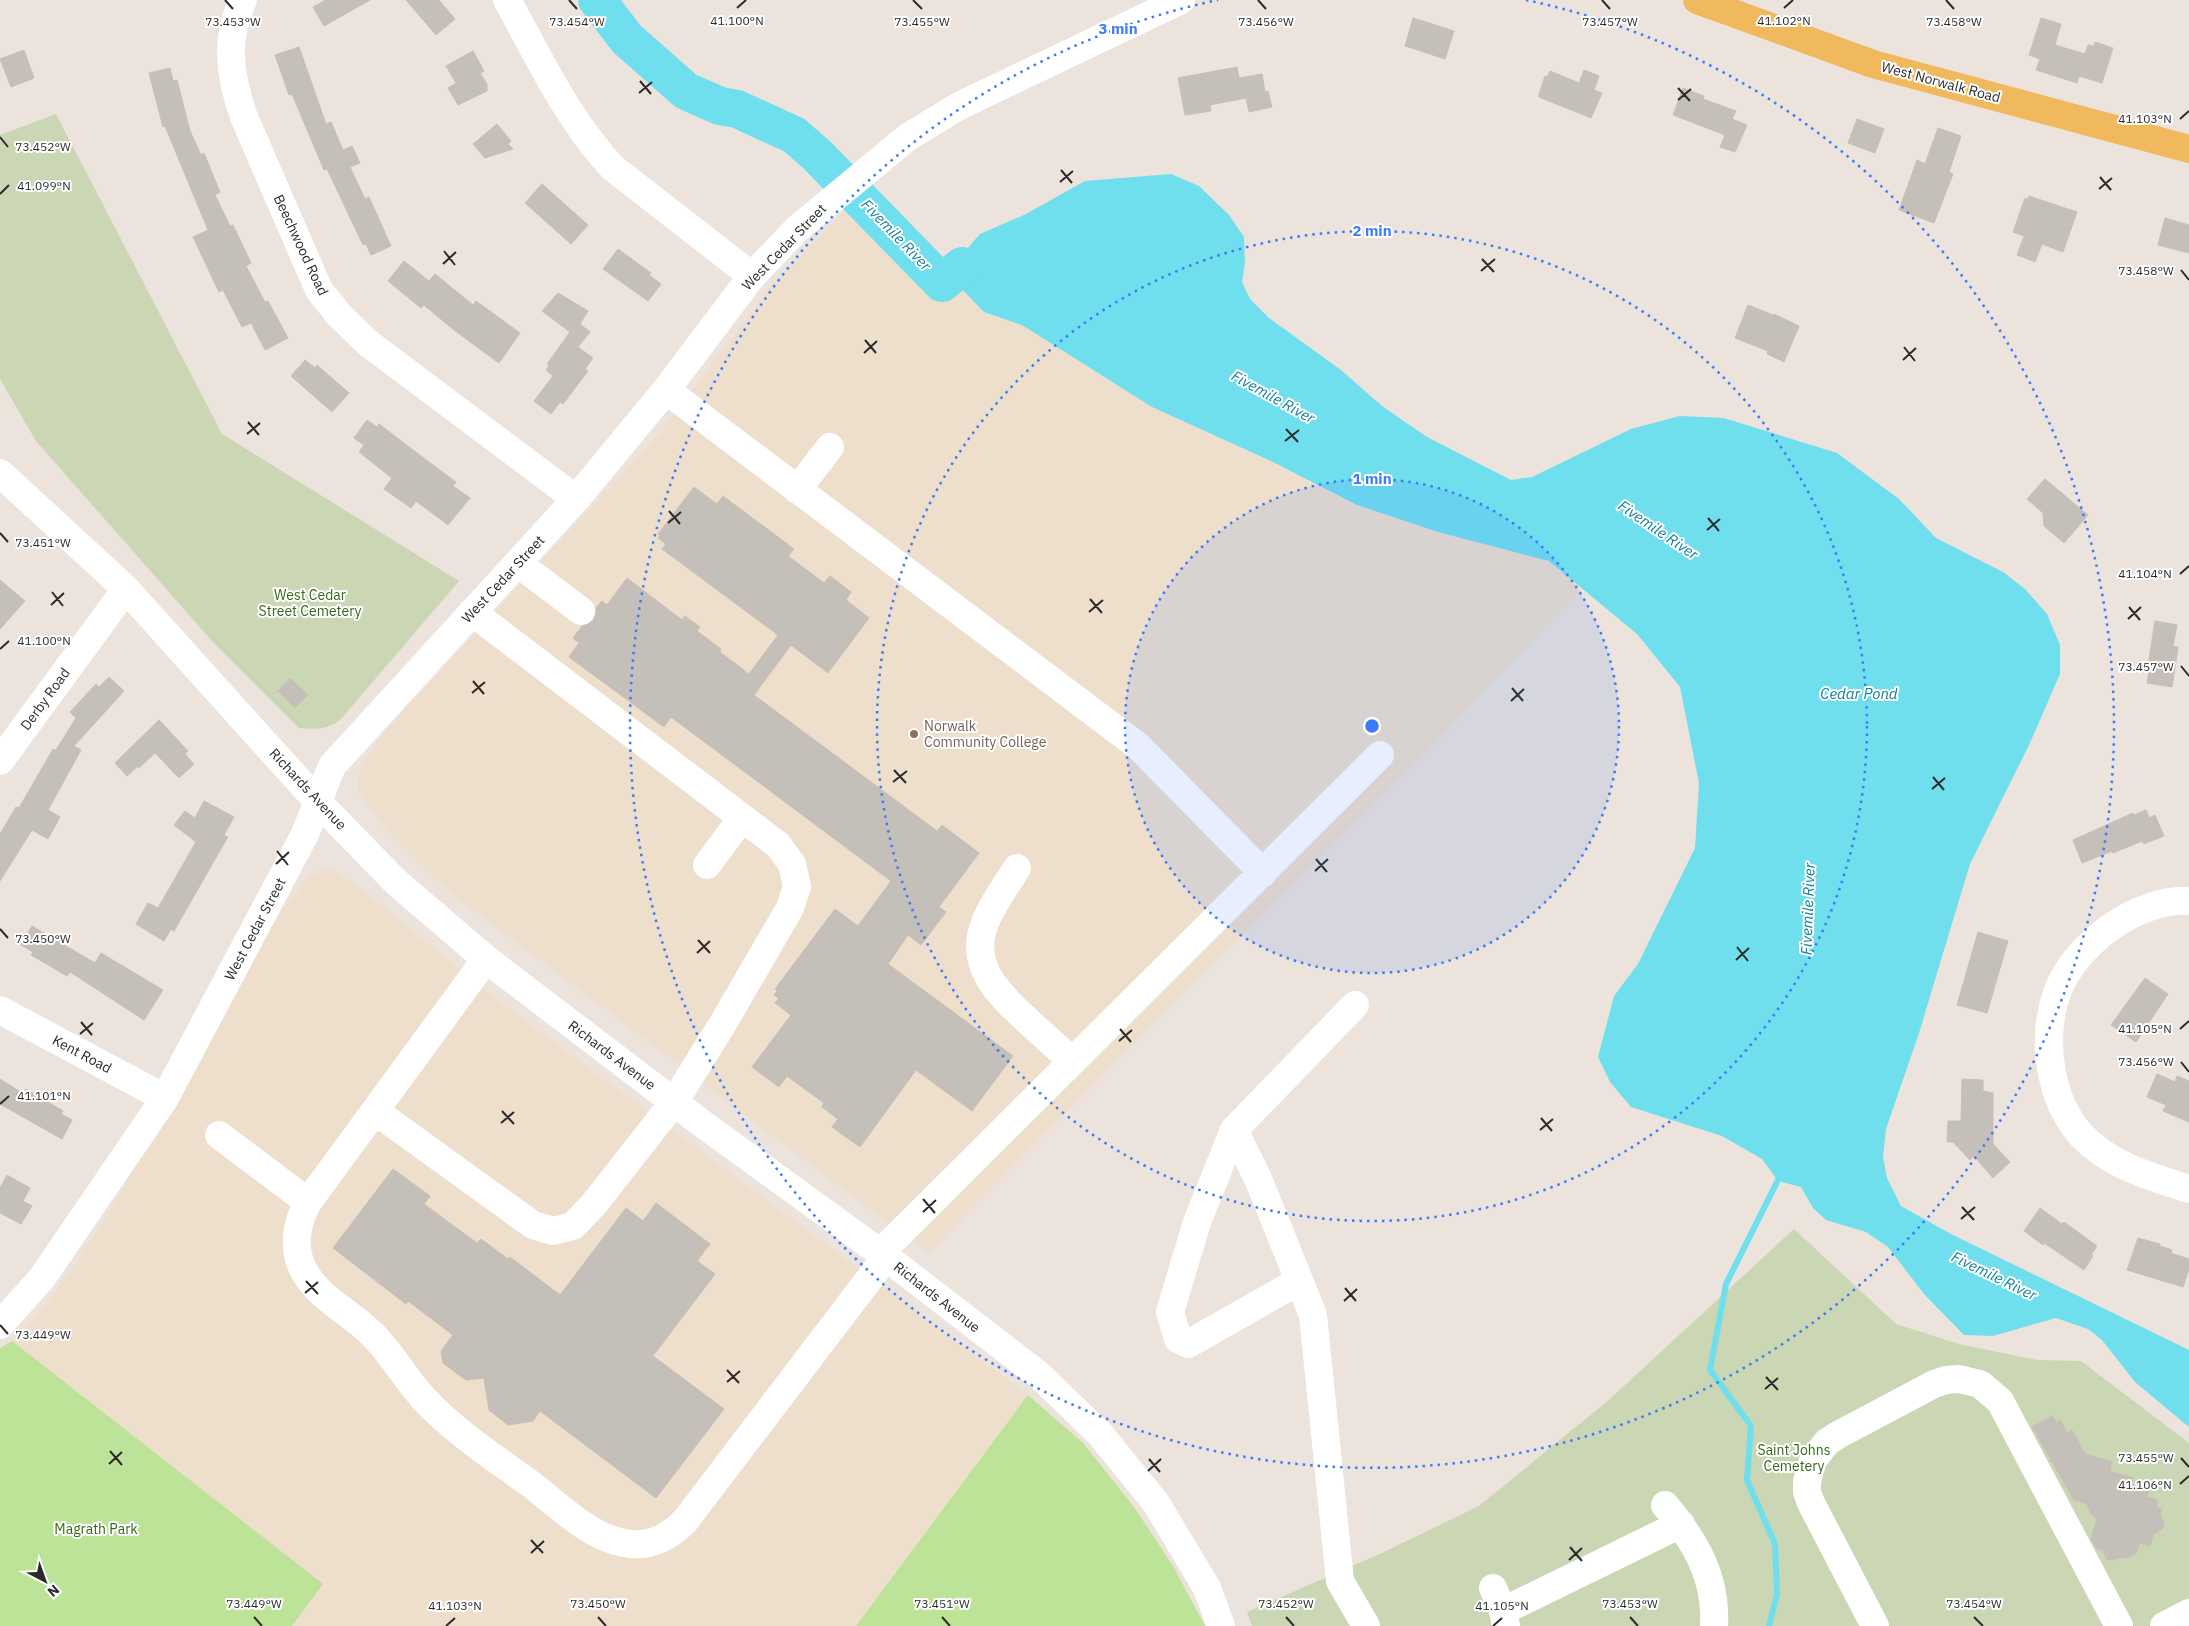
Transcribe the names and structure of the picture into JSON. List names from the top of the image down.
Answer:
{
  "streets": {
    "main road": ["West Norwalk Road"],
    "street": [
      "Beechwood Road",
      "West Cedar Street",
      "Derby Road",
      "Richards Avenue",
      "Kent Road"
    ]
  },
  "crossings": [
    ["Beechwood Road", "West Cedar Street"],
    ["West Cedar Street", "Richards Avenue"],
    ["West Cedar Street", "Kent Road"],
    ["Derby Road", "Richards Avenue"]
  ],
  "water": ["Fivemile River", "Cedar Pond"],
  "parks": ["West Cedar Street Cemetery", "Saint Johns Cemetery", "Magrath Park"],
  "places": ["Norwalk Community College"],
  "north": "bottom right",
  "coordinates": [
    "41.100°N",
    "41.102°N",
    "73.453°W",
    "73.454°W",
    "73.455°W",
    "73.456°W",
    "73.457°W",
    "73.458°W",
    "41.103°N",
    "73.452°W",
    "41.099°N",
    "73.451°W",
    "41.104°N",
    "73.450°W",
    "41.105°N",
    "41.101°N",
    "73.449°W",
    "41.106°N"
  ],
  "rings": ["3 min", "2 min", "1 min"]
}
